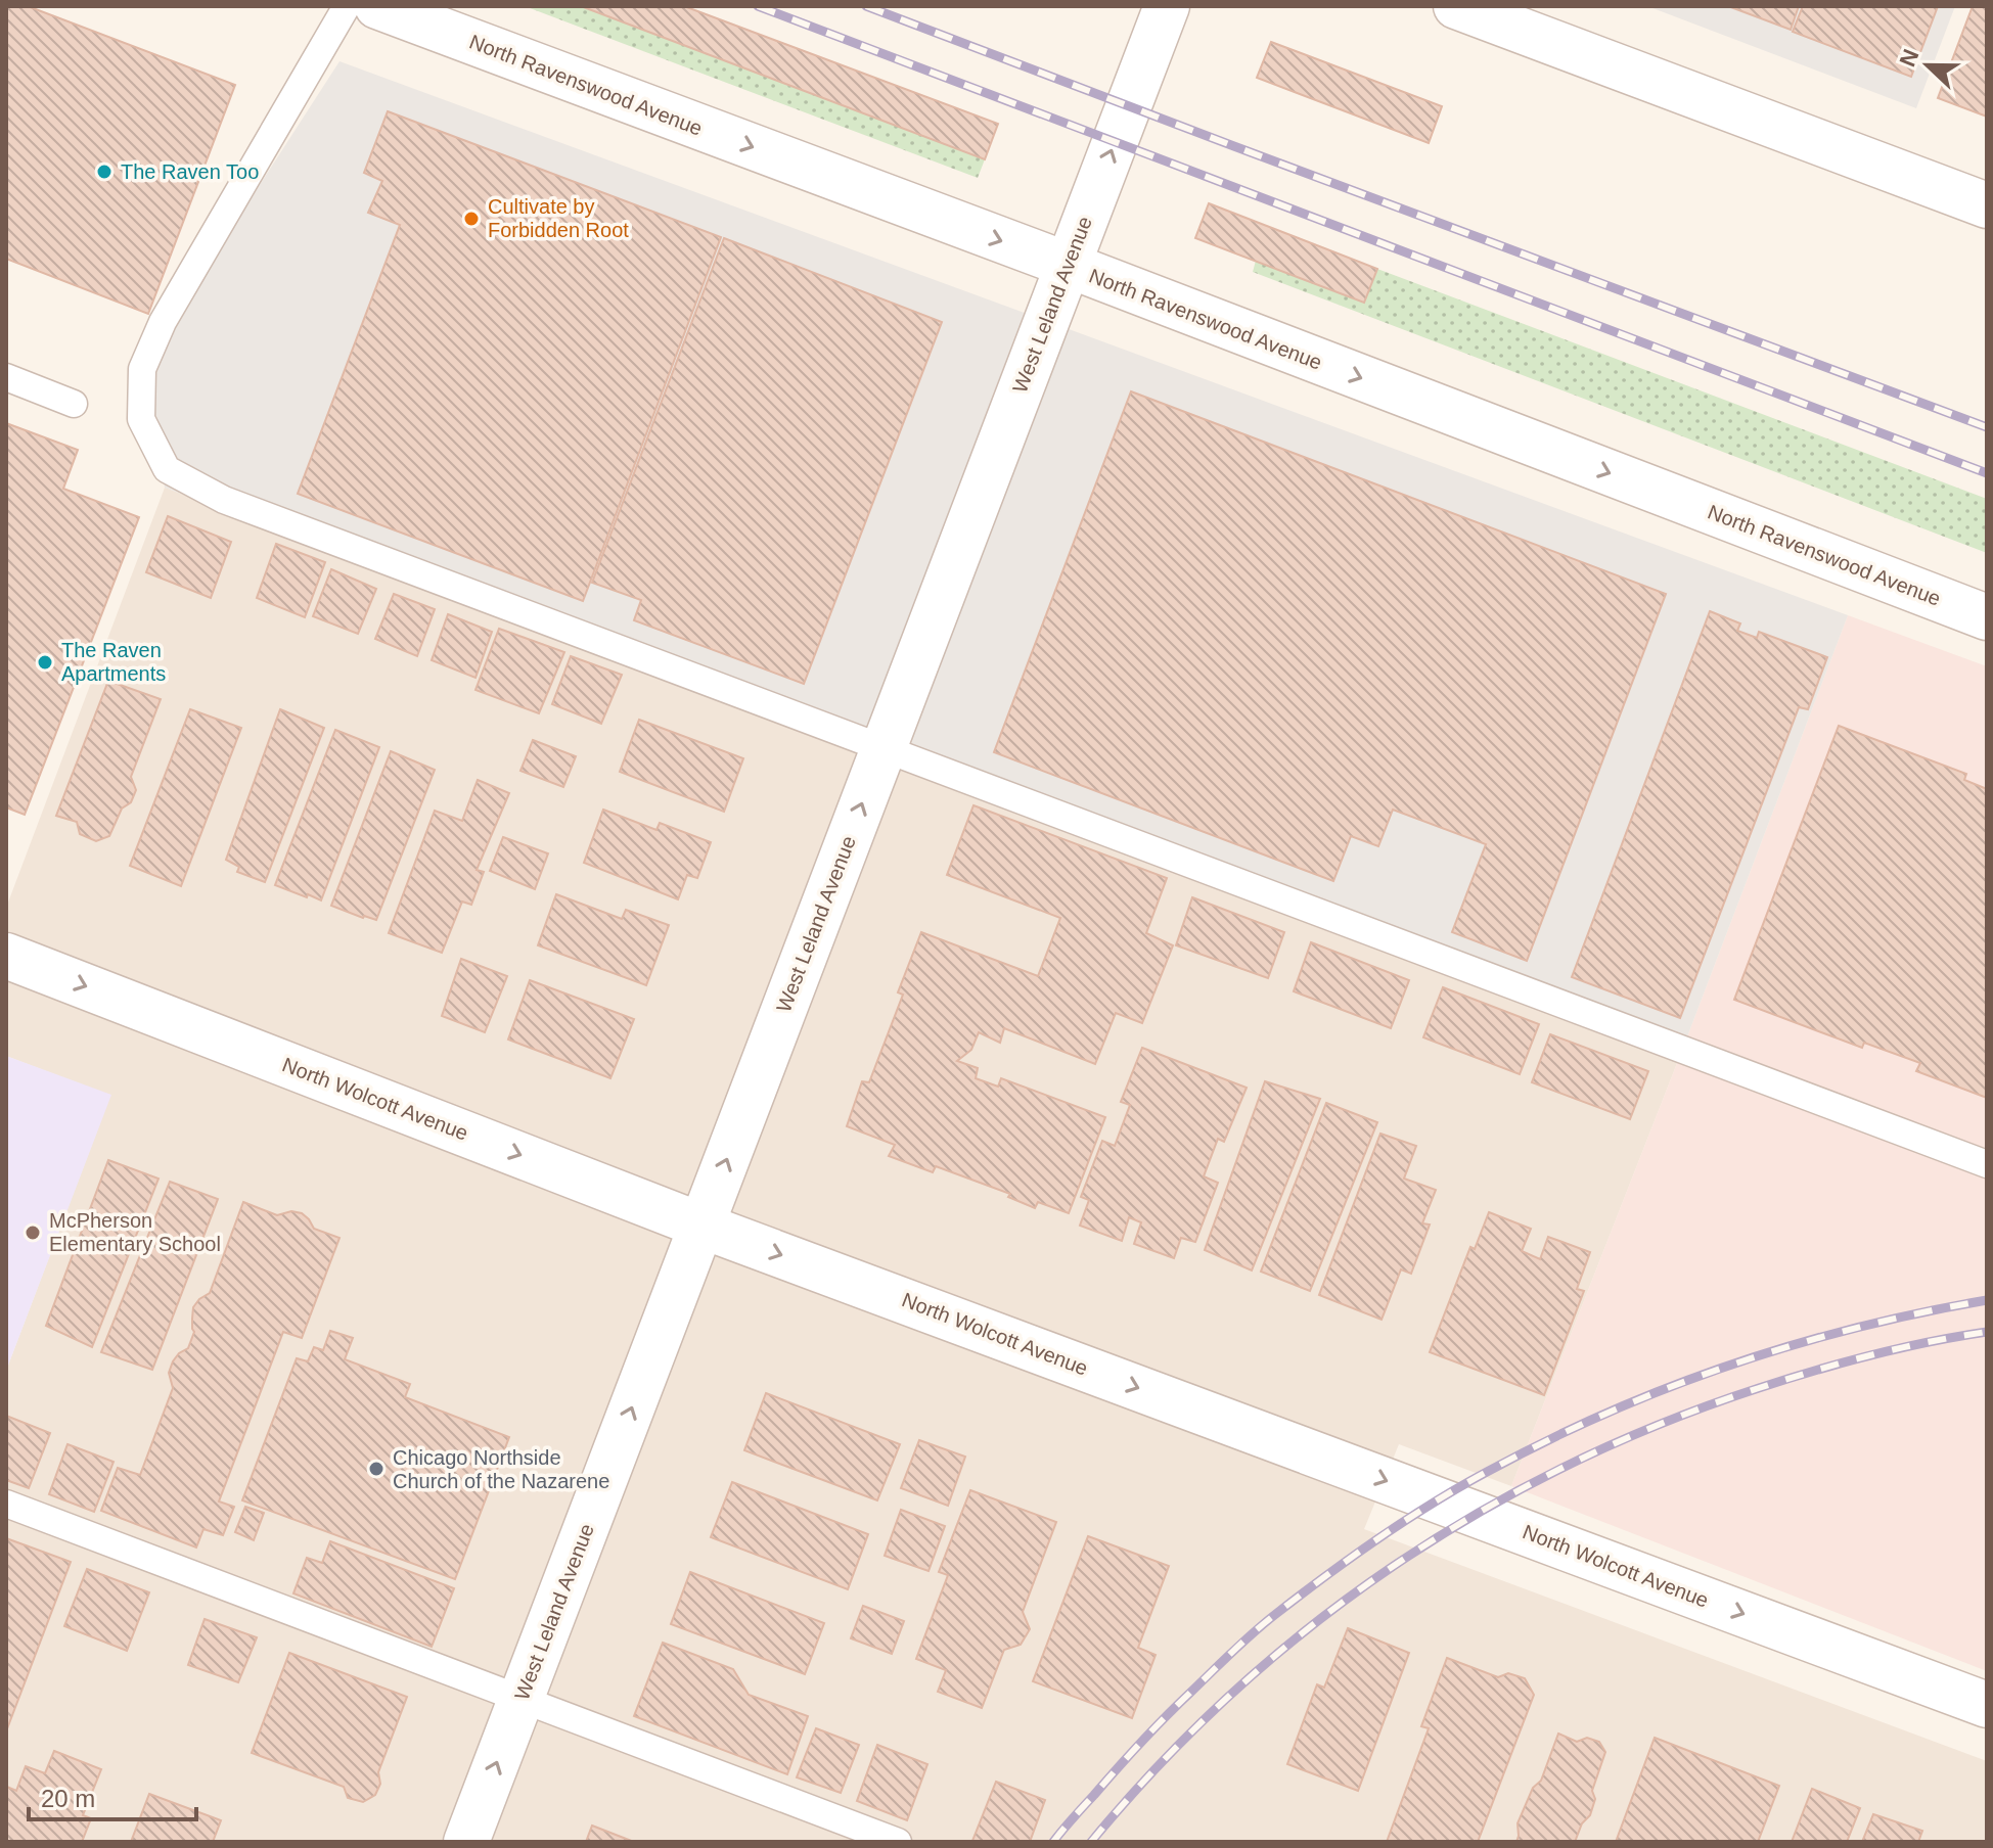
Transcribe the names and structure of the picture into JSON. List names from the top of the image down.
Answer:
{
  "streets": {
    "street": ["North Ravenswood Avenue", "West Leland Avenue", "North Wolcott Avenue"]
  },
  "crossings": [
    ["North Ravenswood Avenue", "West Leland Avenue"],
    ["West Leland Avenue", "North Wolcott Avenue"]
  ],
  "one_way": ["West Leland Avenue", "North Wolcott Avenue"],
  "places": [
    "The Raven Too",
    "Cultivate by Forbidden Root",
    "The Raven Apartments",
    "McPherson Elementary School",
    "Chicago Northside Church of the Nazarene"
  ],
  "scale_bar": "20 m",
  "north": "left"
}
